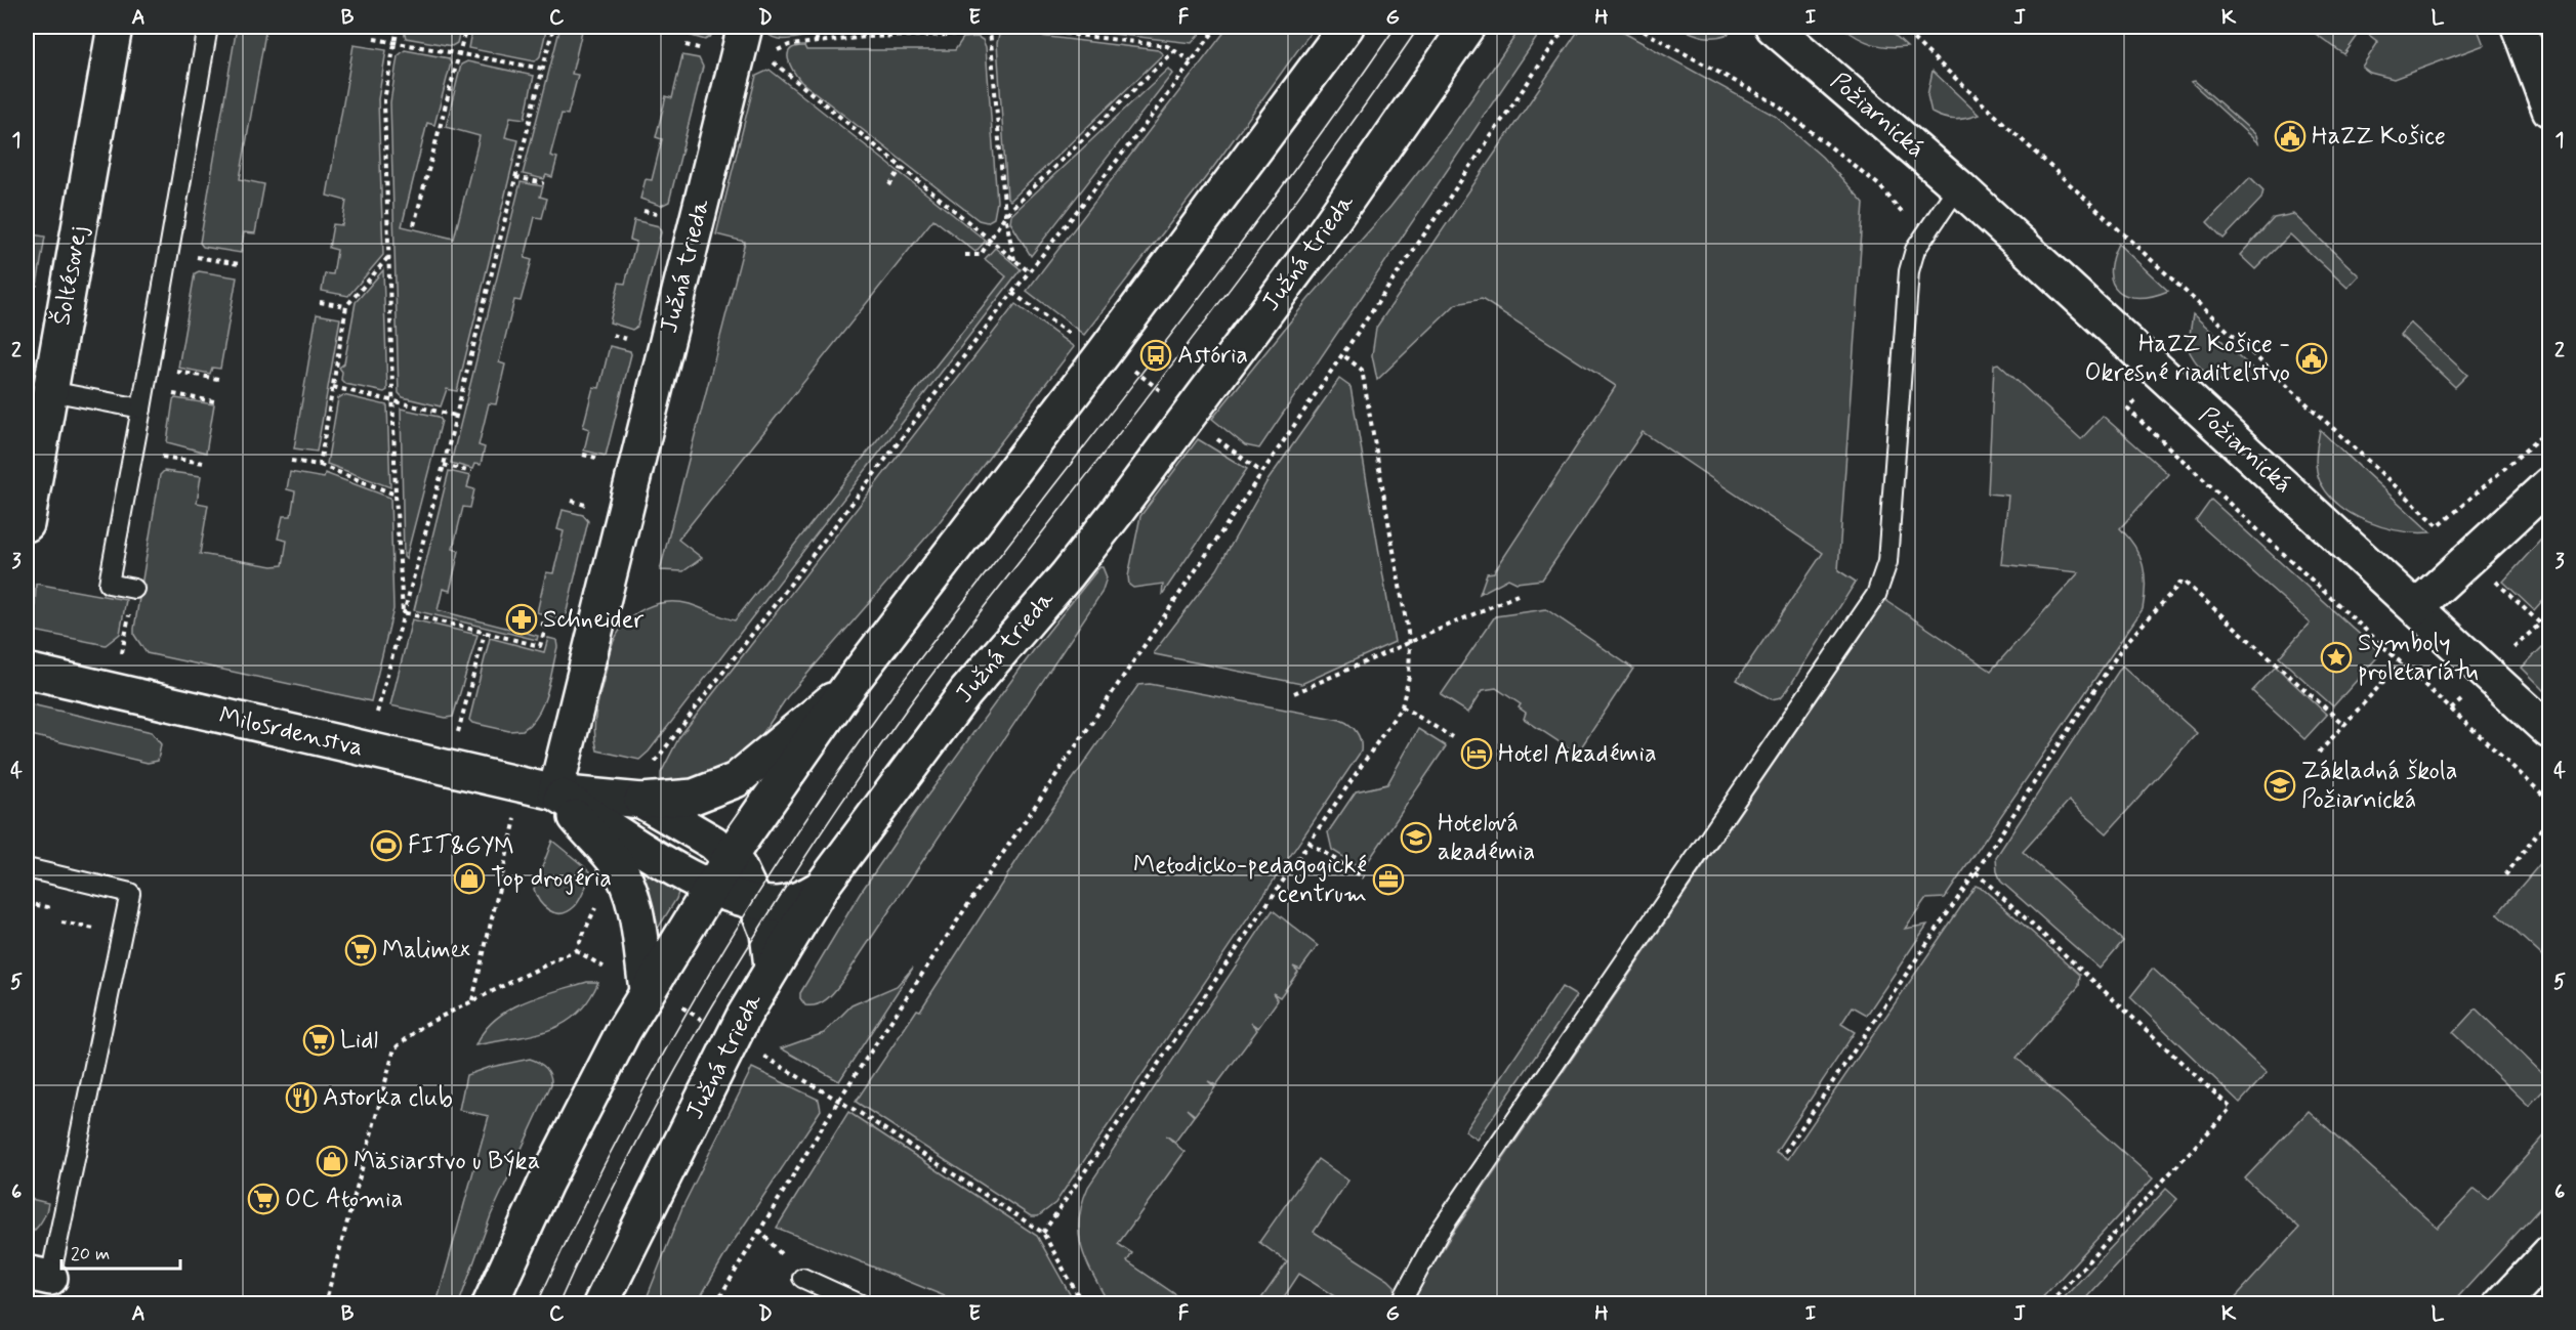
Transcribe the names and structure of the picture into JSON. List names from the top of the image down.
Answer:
{
  "streets": {
    "street": [
      "Požiarnická",
      "Južná trieda",
      "Šoltésovej",
      "Milosrdenstva"
    ]
  },
  "crossings": [
    ["Južná trieda", "Milosrdenstva"]
  ],
  "places": {
    "public building": ["HaZZ Košice", "HaZZ Košice - Okresné riaditeľstvo"],
    "bus stop": ["Astória"],
    "pharmacy": ["Schneider"],
    "place": ["Symboly proletariátu"],
    "hotel": ["Hotel Akadémia"],
    "school or university": ["Základná škola Požiarnická", "Hotelová akadémia"],
    "sports": ["FIT&GYM"],
    "shop": ["Top drogéria", "Mäsiarstvo u Býka"],
    "office": ["Metodicko-pedagogické centrum"],
    "supermarket": ["Malimex", "Lidl", "OC Atomia"],
    "restaurant": ["Astorka club"]
  },
  "scale_bar": "20 m",
  "grid": {
    "columns": [
      "A",
      "B",
      "C",
      "D",
      "E",
      "F",
      "G",
      "H",
      "I",
      "J",
      "K",
      "L"
    ],
    "rows": [
      "1",
      "2",
      "3",
      "4",
      "5",
      "6"
    ]
  }
}
